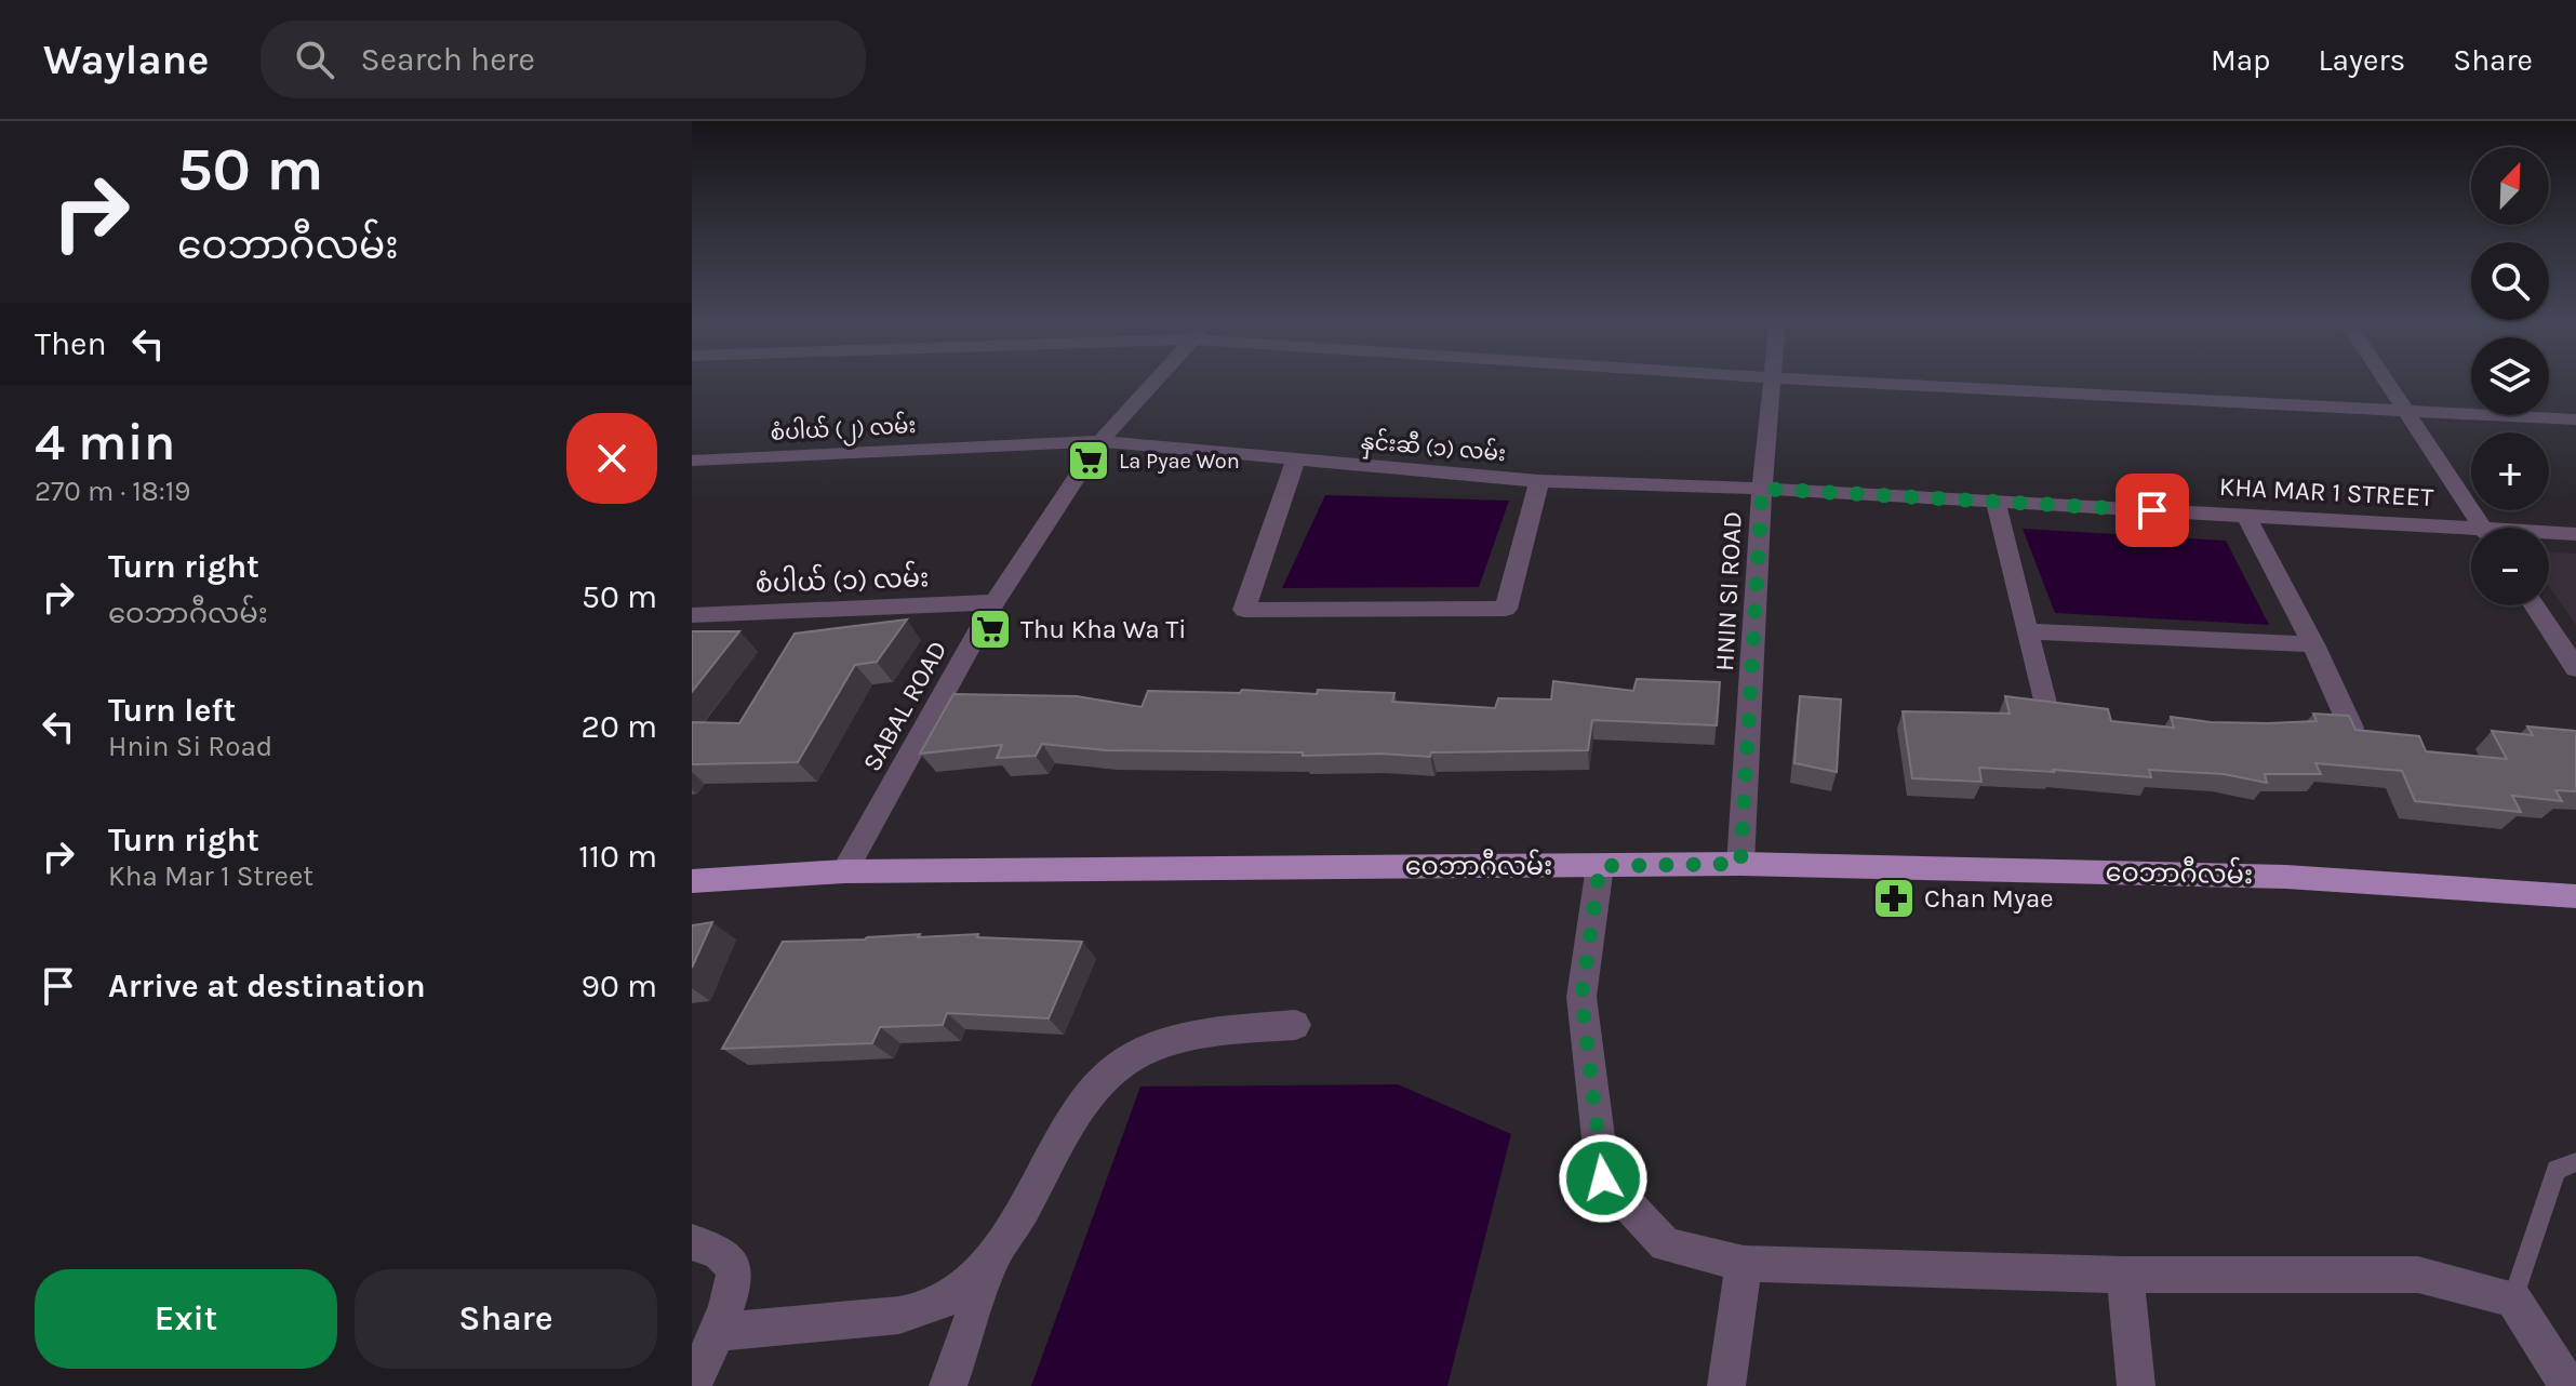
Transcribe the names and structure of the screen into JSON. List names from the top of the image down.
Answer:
{
  "streets": {
    "main road": ["ဝေဘာဂီလမ်း"],
    "street": [
      "စံပါယ် (၂) လမ်း",
      "နှင်းဆီ (၁) လမ်း",
      "KHA MAR 1 STREET",
      "စံပါယ် (၁) လမ်း",
      "HNIN SI ROAD",
      "SABAL ROAD"
    ]
  },
  "crossings": [
    ["စံပါယ် (၂) လမ်း", "နှင်းဆီ (၁) လမ်း"],
    ["စံပါယ် (၂) လမ်း", "SABAL ROAD"],
    ["နှင်းဆီ (၁) လမ်း", "KHA MAR 1 STREET"],
    ["နှင်းဆီ (၁) လမ်း", "HNIN SI ROAD"],
    ["နှင်းဆီ (၁) လမ်း", "SABAL ROAD"],
    ["KHA MAR 1 STREET", "HNIN SI ROAD"],
    ["စံပါယ် (၁) လမ်း", "SABAL ROAD"],
    ["HNIN SI ROAD", "ဝေဘာဂီလမ်း"],
    ["SABAL ROAD", "ဝေဘာဂီလမ်း"]
  ],
  "places": {
    "supermarket": ["La Pyae Won", "Thu Kha Wa Ti"],
    "pharmacy": ["Chan Myae"]
  },
  "north": "top right",
  "page": {
    "header": "Waylane",
    "search": "Search here",
    "nav": ["Map", "Layers", "Share"],
    "turn": ["50 m", "ဝေဘာဂီလမ်း"],
    "map_buttons": ["+", "−"],
    "then": "Then",
    "heading": ["4 min", "270 m · 18:19"],
    "list": [
      {
        "name": "Turn right",
        "note": "ဝေဘာဂီလမ်း",
        "value": "50 m"
      },
      {
        "name": "Turn left",
        "note": "Hnin Si Road",
        "value": "20 m"
      },
      {
        "name": "Turn right",
        "note": "Kha Mar 1 Street",
        "value": "110 m"
      },
      {
        "name": "Arrive at destination",
        "value": "90 m"
      }
    ],
    "buttons": ["Exit", "Share"]
  }
}
